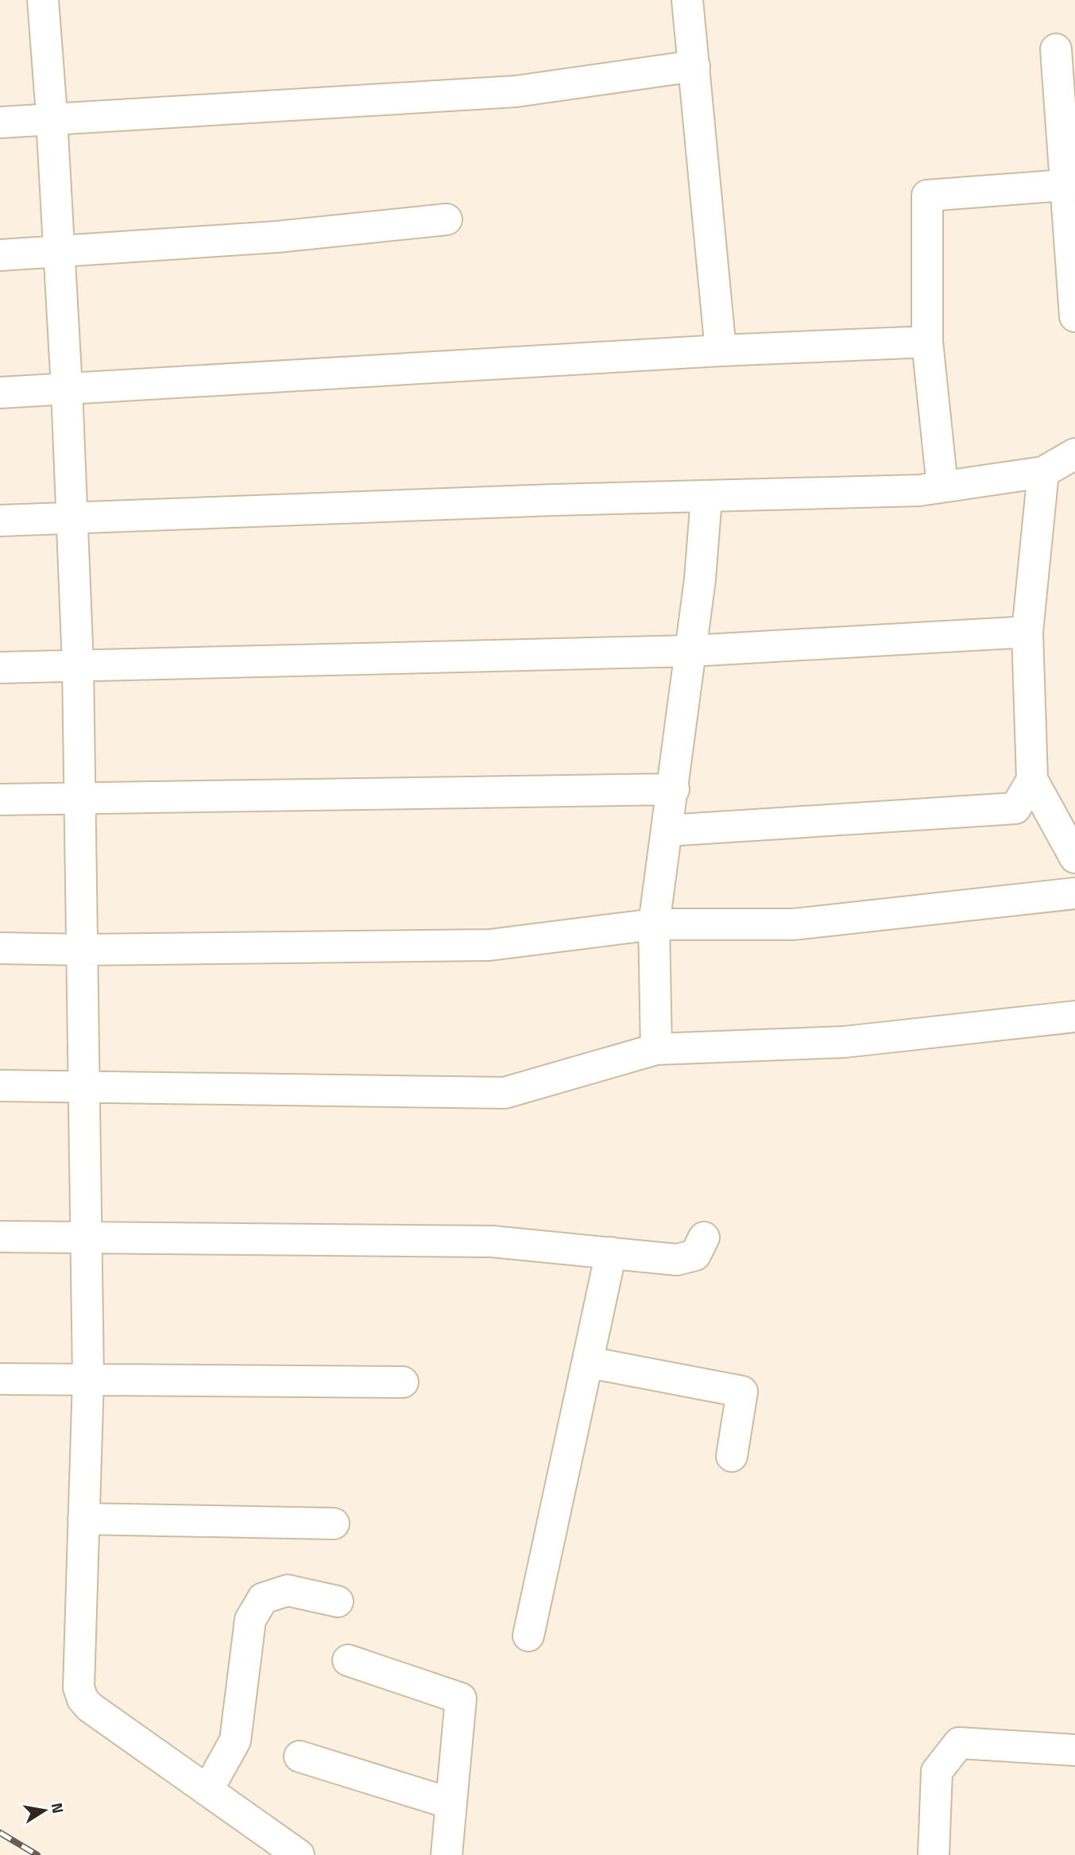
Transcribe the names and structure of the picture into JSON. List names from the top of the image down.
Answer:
{
  "north": "right"
}
